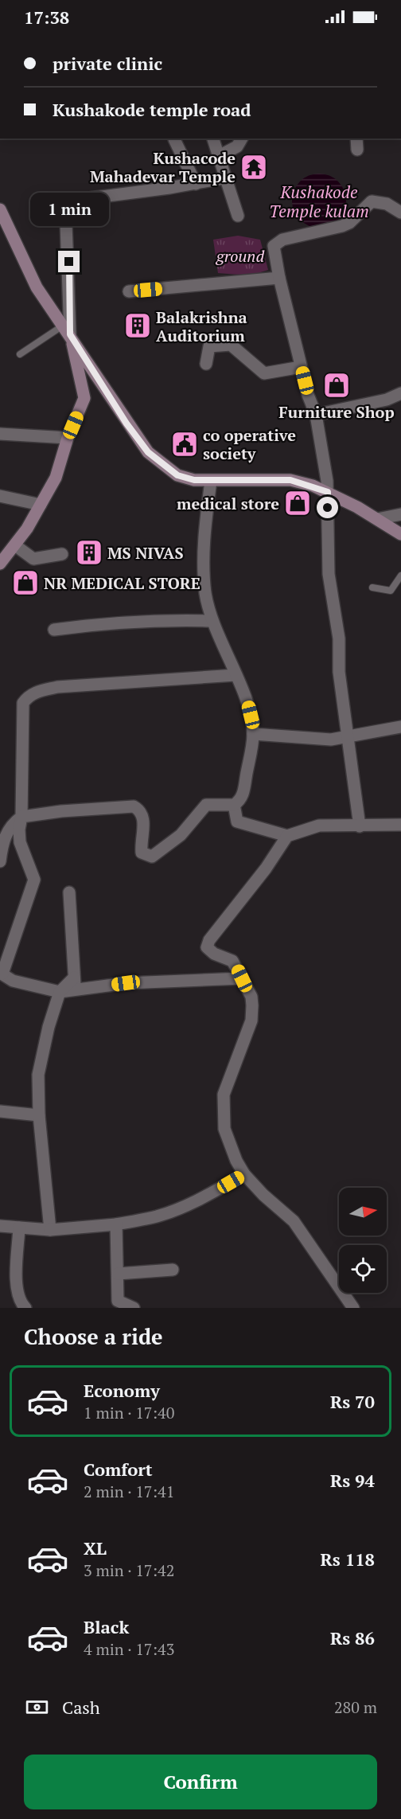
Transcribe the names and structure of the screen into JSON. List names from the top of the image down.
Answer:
{
  "water": ["Kushakode Temple kulam"],
  "parks": ["ground"],
  "places": {
    "temple": ["Kushacode Mahadevar Temple"],
    "building": ["Balakrishna Auditorium", "MS NIVAS"],
    "shop": ["Furniture Shop", "medical store", "NR MEDICAL STORE"],
    "public building": ["co operative society"]
  },
  "north": "right",
  "page": {
    "status": "17:38",
    "banner": ["private clinic", "Kushakode temple road"],
    "bubble": "1 min",
    "heading": "Choose a ride",
    "list": [
      {
        "name": "Economy",
        "note": "1 min · 17:40",
        "value": "Rs 70"
      },
      {
        "name": "Comfort",
        "note": "2 min · 17:41",
        "value": "Rs 94"
      },
      {
        "name": "XL",
        "note": "3 min · 17:42",
        "value": "Rs 118"
      },
      {
        "name": "Black",
        "note": "4 min · 17:43",
        "value": "Rs 86"
      }
    ],
    "pay": ["Cash", "280 m"],
    "buttons": "Confirm"
  }
}
